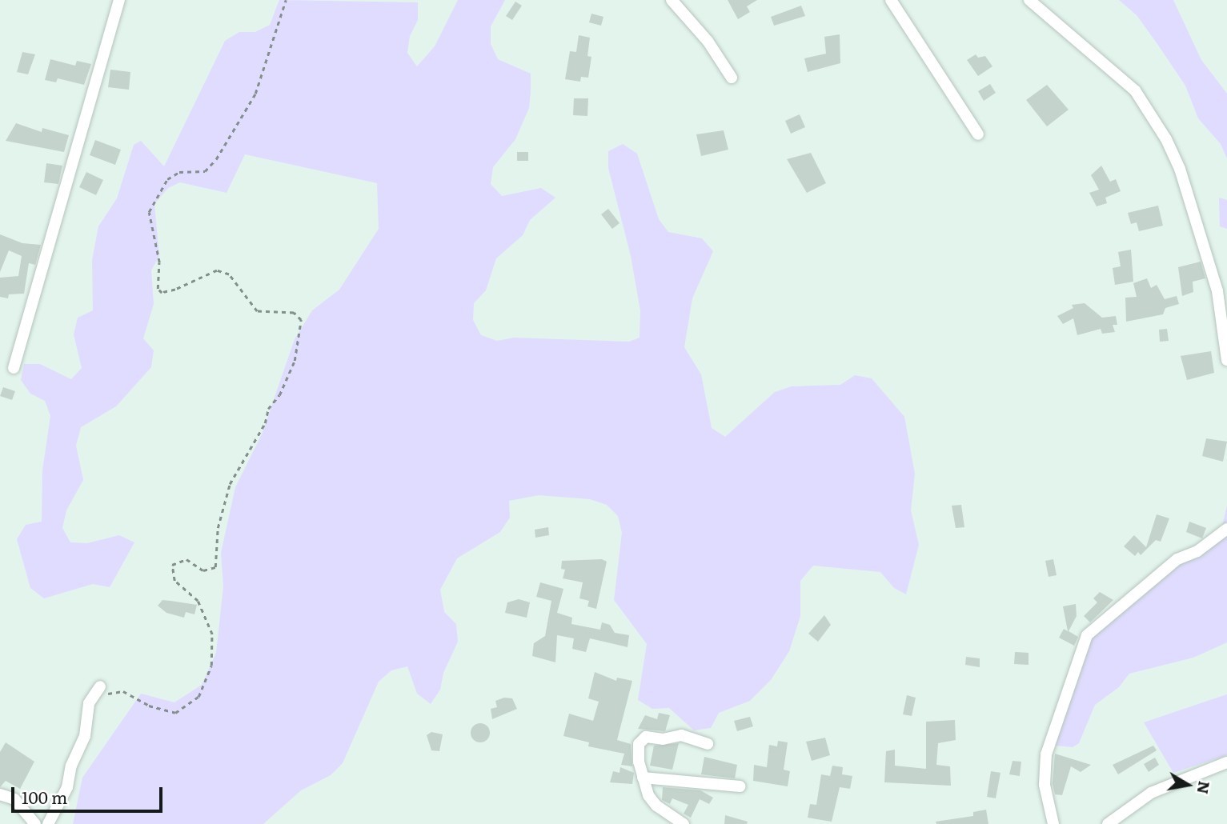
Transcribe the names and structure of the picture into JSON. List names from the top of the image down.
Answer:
{
  "scale_bar": "100 m",
  "north": "right"
}
